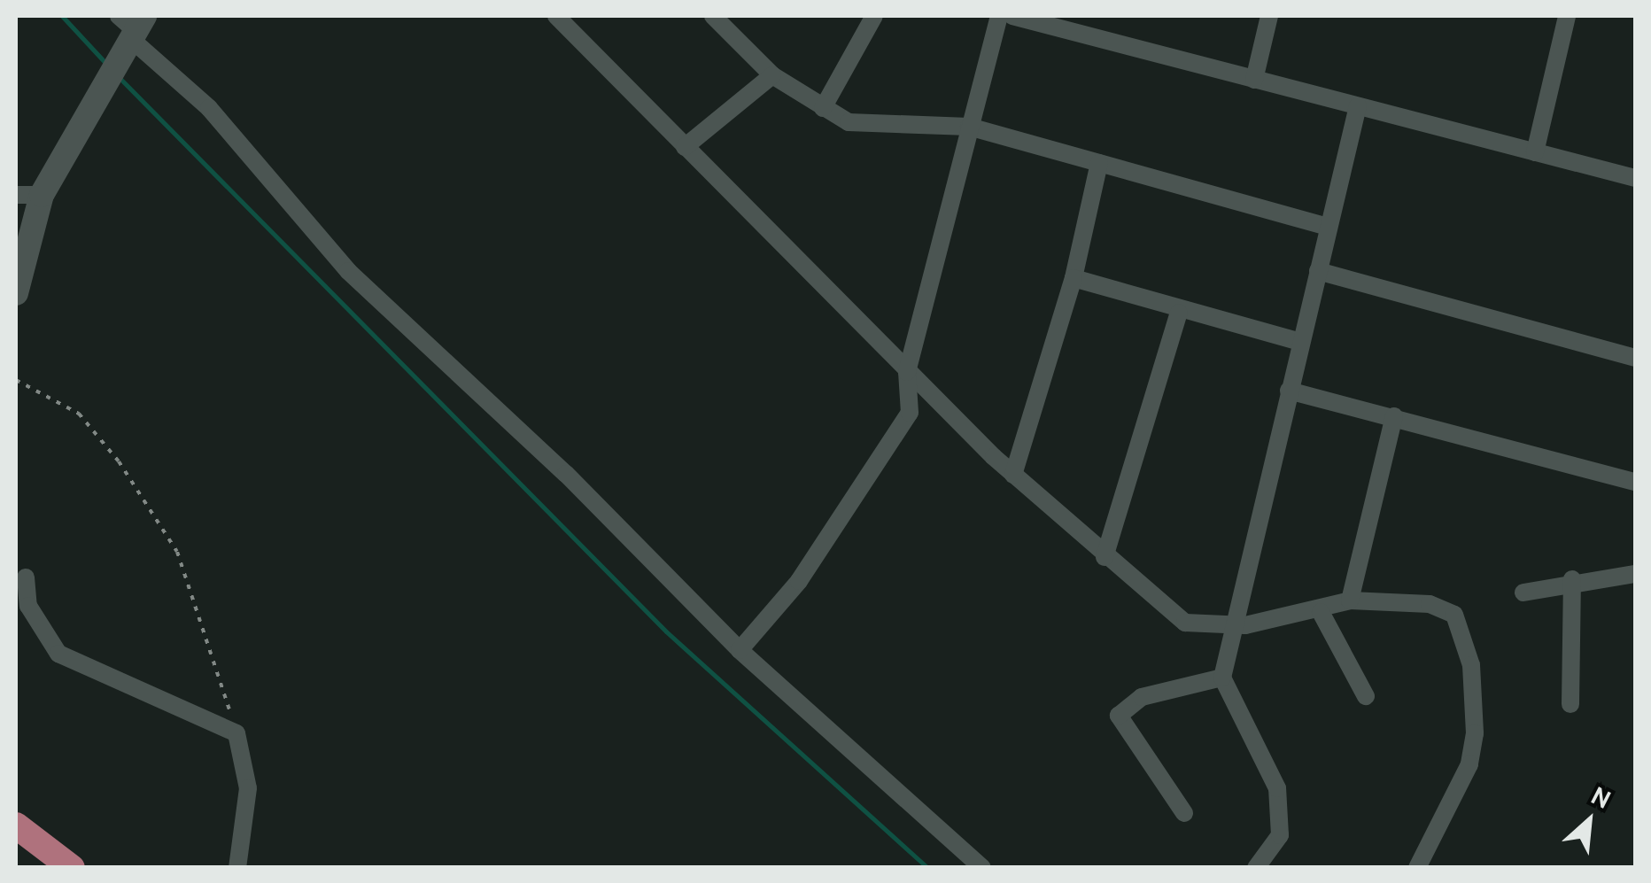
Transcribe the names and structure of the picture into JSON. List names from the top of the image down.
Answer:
{
  "north": "top right"
}
